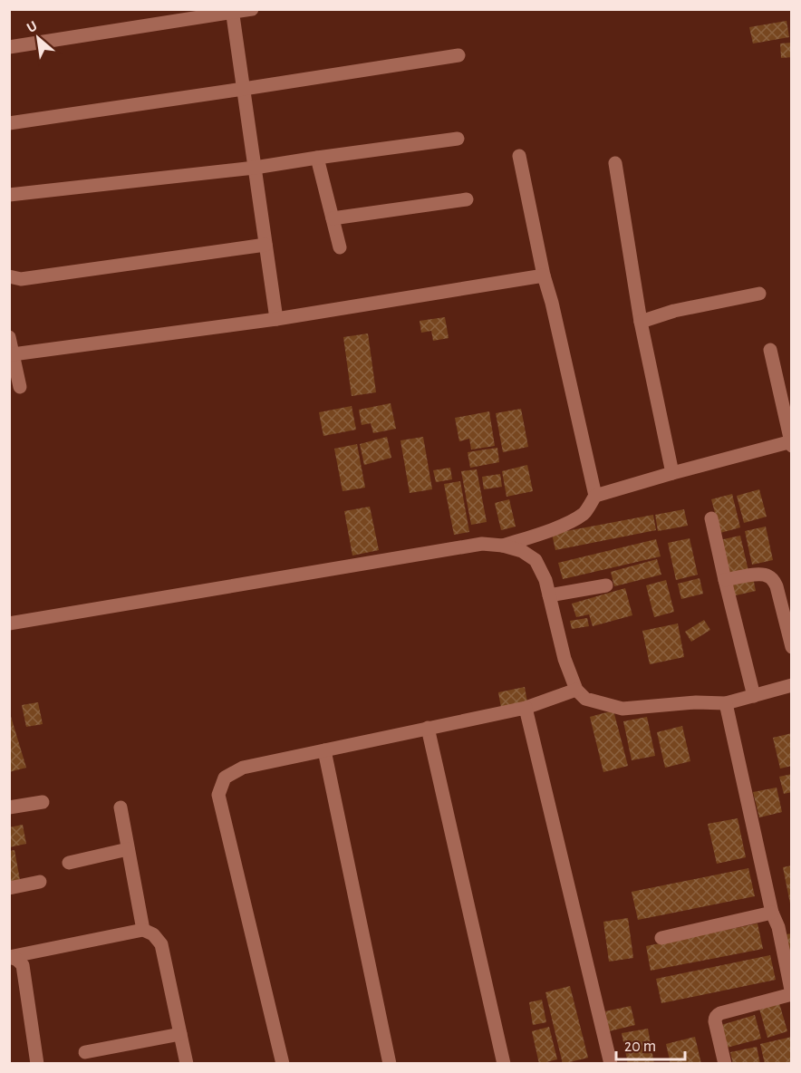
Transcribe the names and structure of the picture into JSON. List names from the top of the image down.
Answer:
{
  "scale_bar": "20 m",
  "north": "top left"
}
